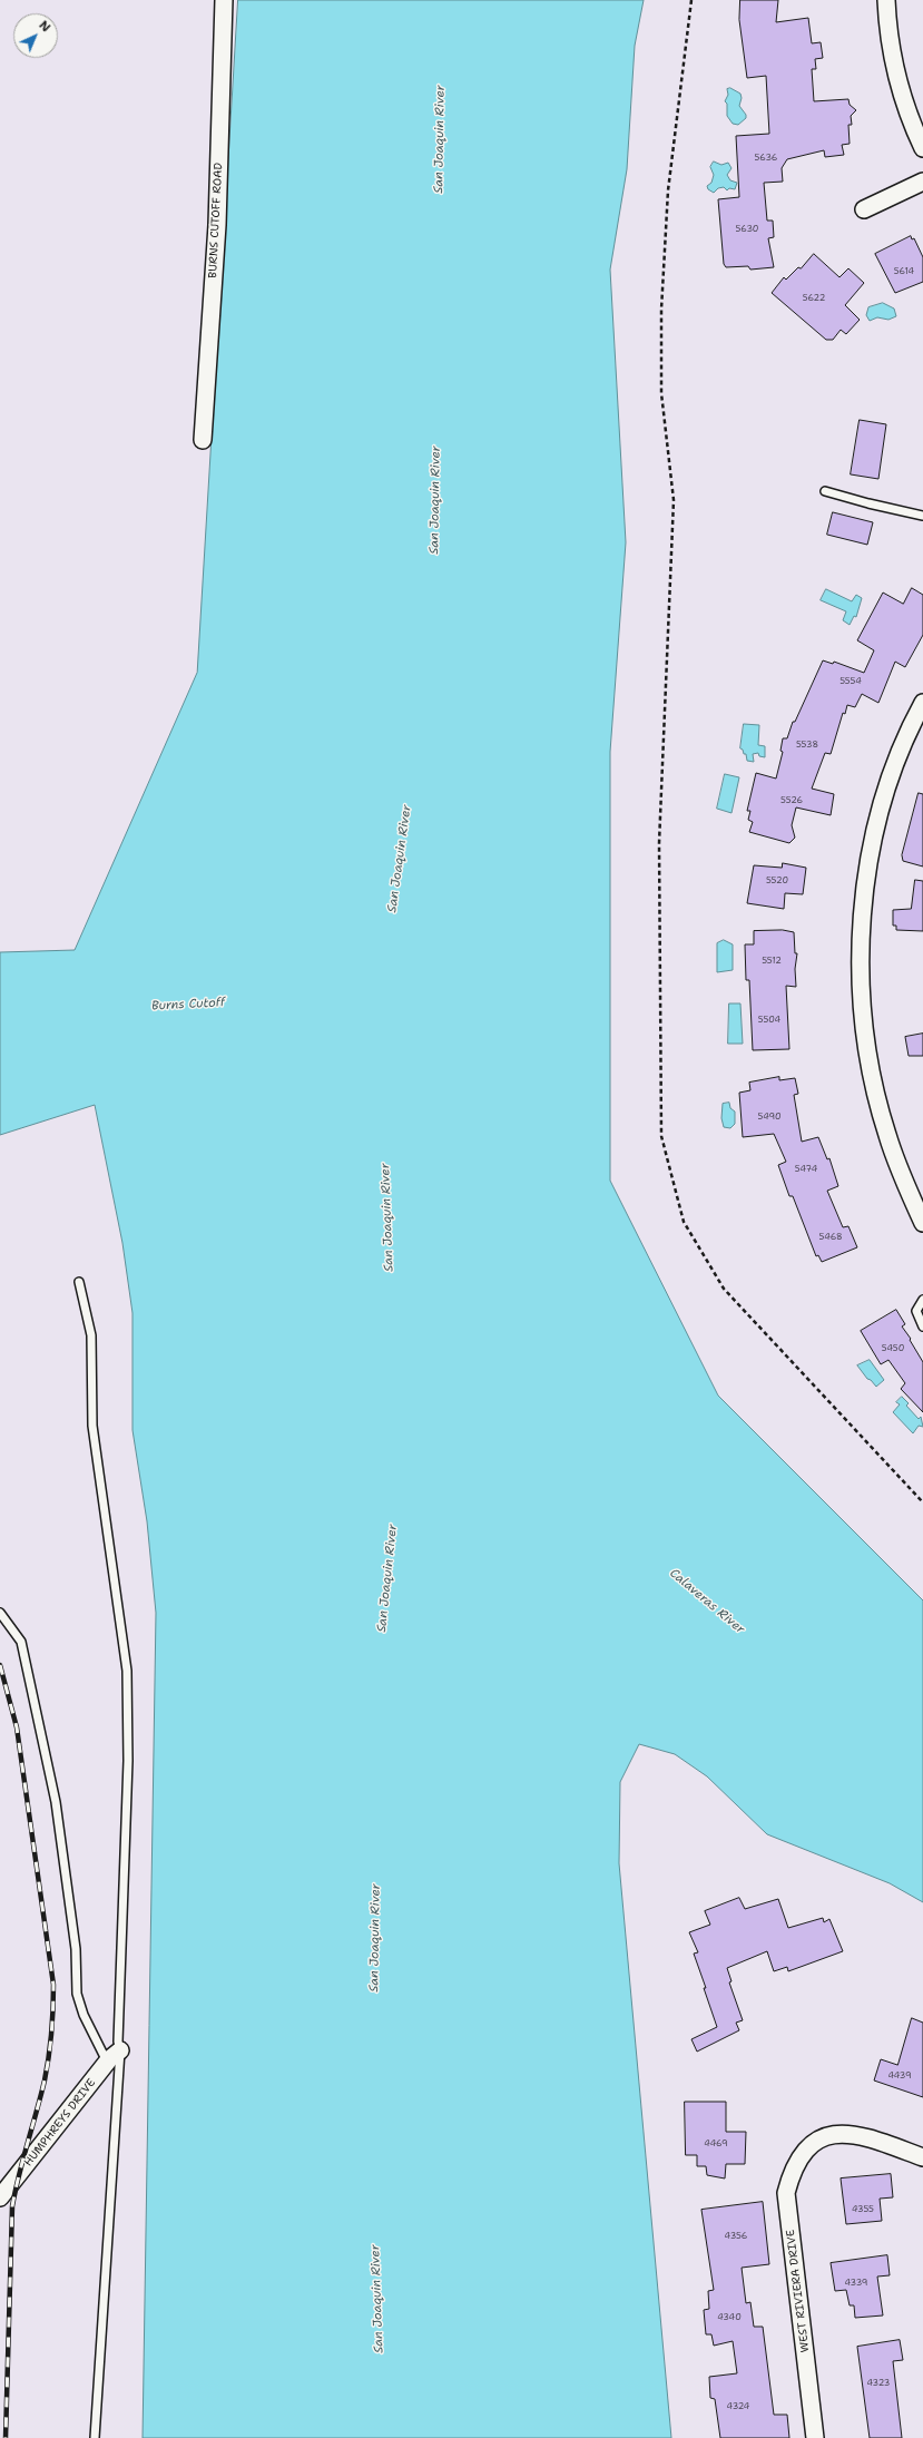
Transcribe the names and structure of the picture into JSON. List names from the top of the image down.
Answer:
{
  "streets": {
    "street": ["BURNS CUTOFF ROAD", "HUMPHREYS DRIVE", "WEST RIVIERA DRIVE"]
  },
  "water": ["San Joaquin River", "Burns Cutoff", "Calaveras River"],
  "house_numbers": [
    "5636",
    "5630",
    "5614",
    "5622",
    "5554",
    "5538",
    "5526",
    "5520",
    "5512",
    "5504",
    "5490",
    "5474",
    "5468",
    "5450",
    "4439",
    "4469",
    "4355",
    "4356",
    "4339",
    "4340",
    "4323",
    "4324"
  ],
  "north": "top right"
}
